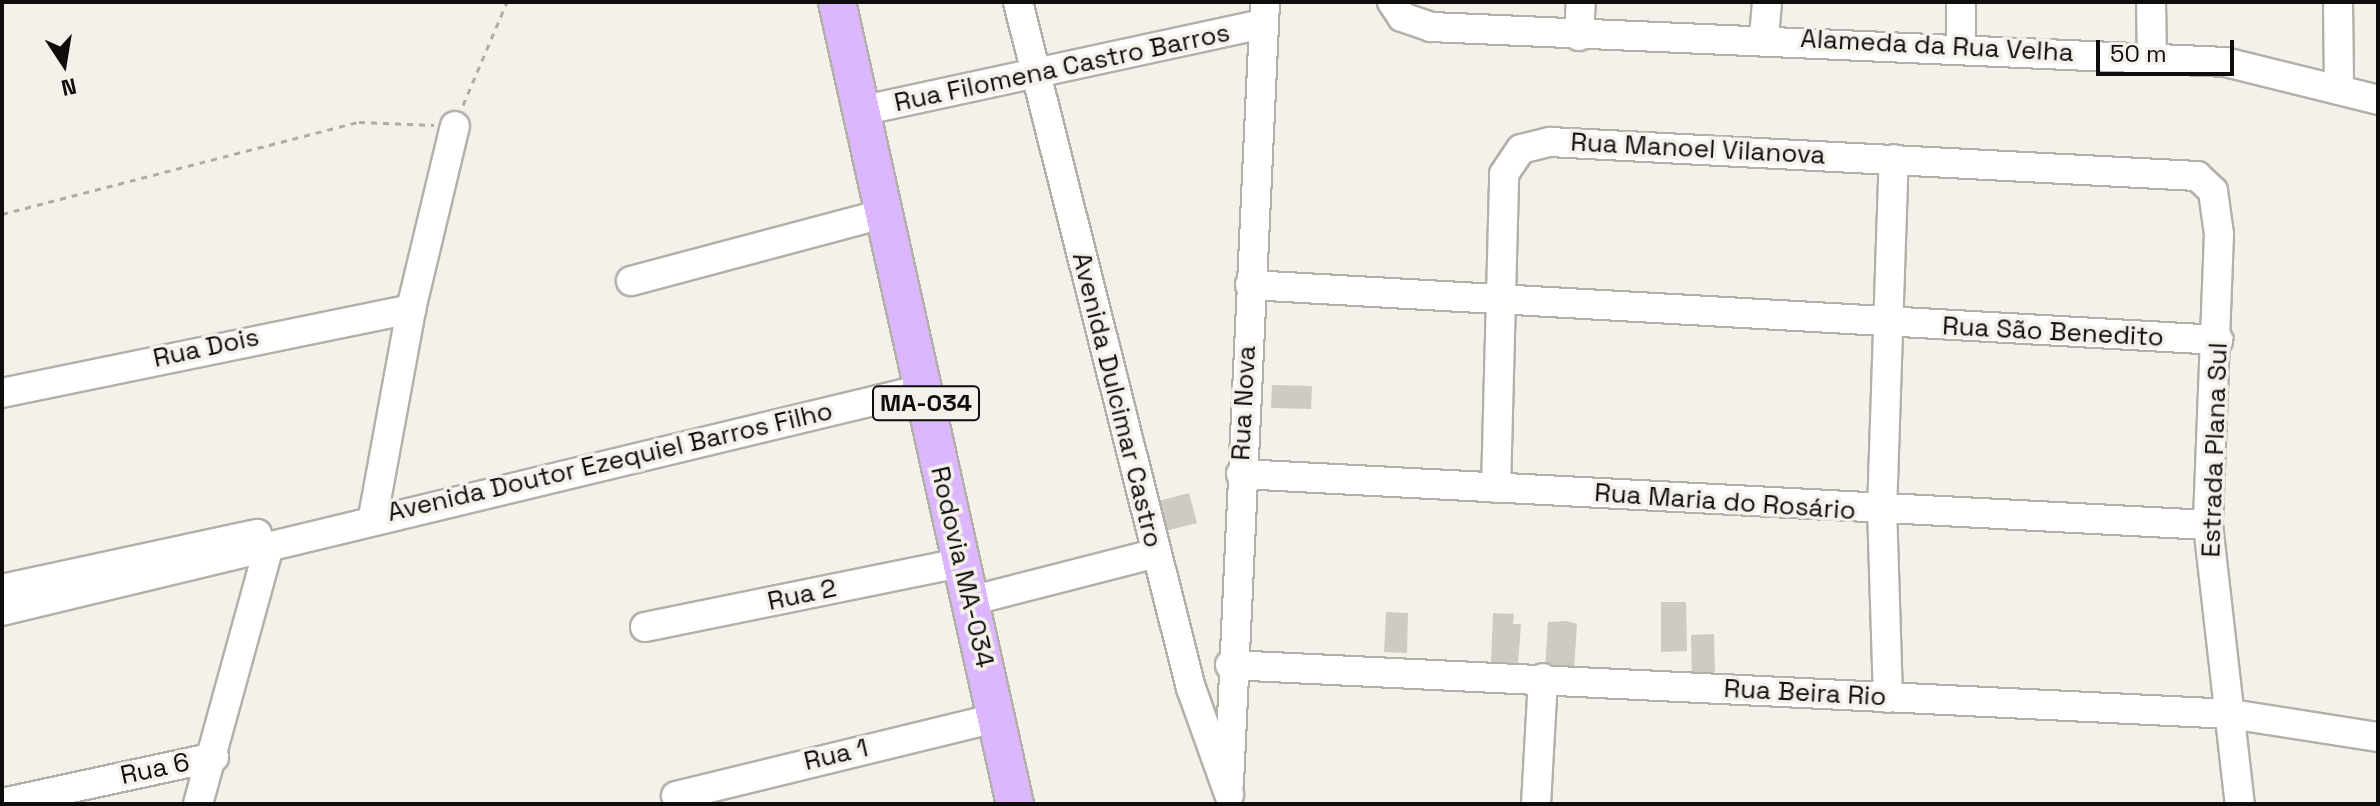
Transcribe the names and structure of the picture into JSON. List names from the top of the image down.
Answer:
{
  "streets": {
    "main road": ["MA-034", "Rodovia MA-034"],
    "street": [
      "Alameda da Rua Velha",
      "Rua Filomena Castro Barros",
      "Rua Manoel Vilanova",
      "Rua São Benedito",
      "Rua Dois",
      "Avenida Dulcimar Castro",
      "Rua Nova",
      "Estrada Plana Sul",
      "Avenida Doutor Ezequiel Barros Filho",
      "Rua Maria do Rosário",
      "Rua 2",
      "Rua Beira Rio",
      "Rua 1",
      "Rua 6"
    ]
  },
  "crossings": [
    ["Rua Filomena Castro Barros", "Avenida Dulcimar Castro"],
    ["Rua Filomena Castro Barros", "Rua Nova"],
    ["Rua Filomena Castro Barros", "Rodovia MA-034"],
    ["Rua Manoel Vilanova", "Rua São Benedito"],
    ["Rua Manoel Vilanova", "Estrada Plana Sul"],
    ["Rua Manoel Vilanova", "Rua Maria do Rosário"],
    ["Rua São Benedito", "Rua Nova"],
    ["Rua São Benedito", "Estrada Plana Sul"],
    ["Avenida Dulcimar Castro", "Rua Nova"],
    ["Rua Nova", "Rua Maria do Rosário"],
    ["Rua Nova", "Rua Beira Rio"],
    ["Estrada Plana Sul", "Rua Maria do Rosário"],
    ["Estrada Plana Sul", "Rua Beira Rio"],
    ["Avenida Doutor Ezequiel Barros Filho", "Rodovia MA-034"],
    ["Rodovia MA-034", "Rua 2"],
    ["Rodovia MA-034", "Rua 1"]
  ],
  "scale_bar": "50 m",
  "north": "bottom"
}
